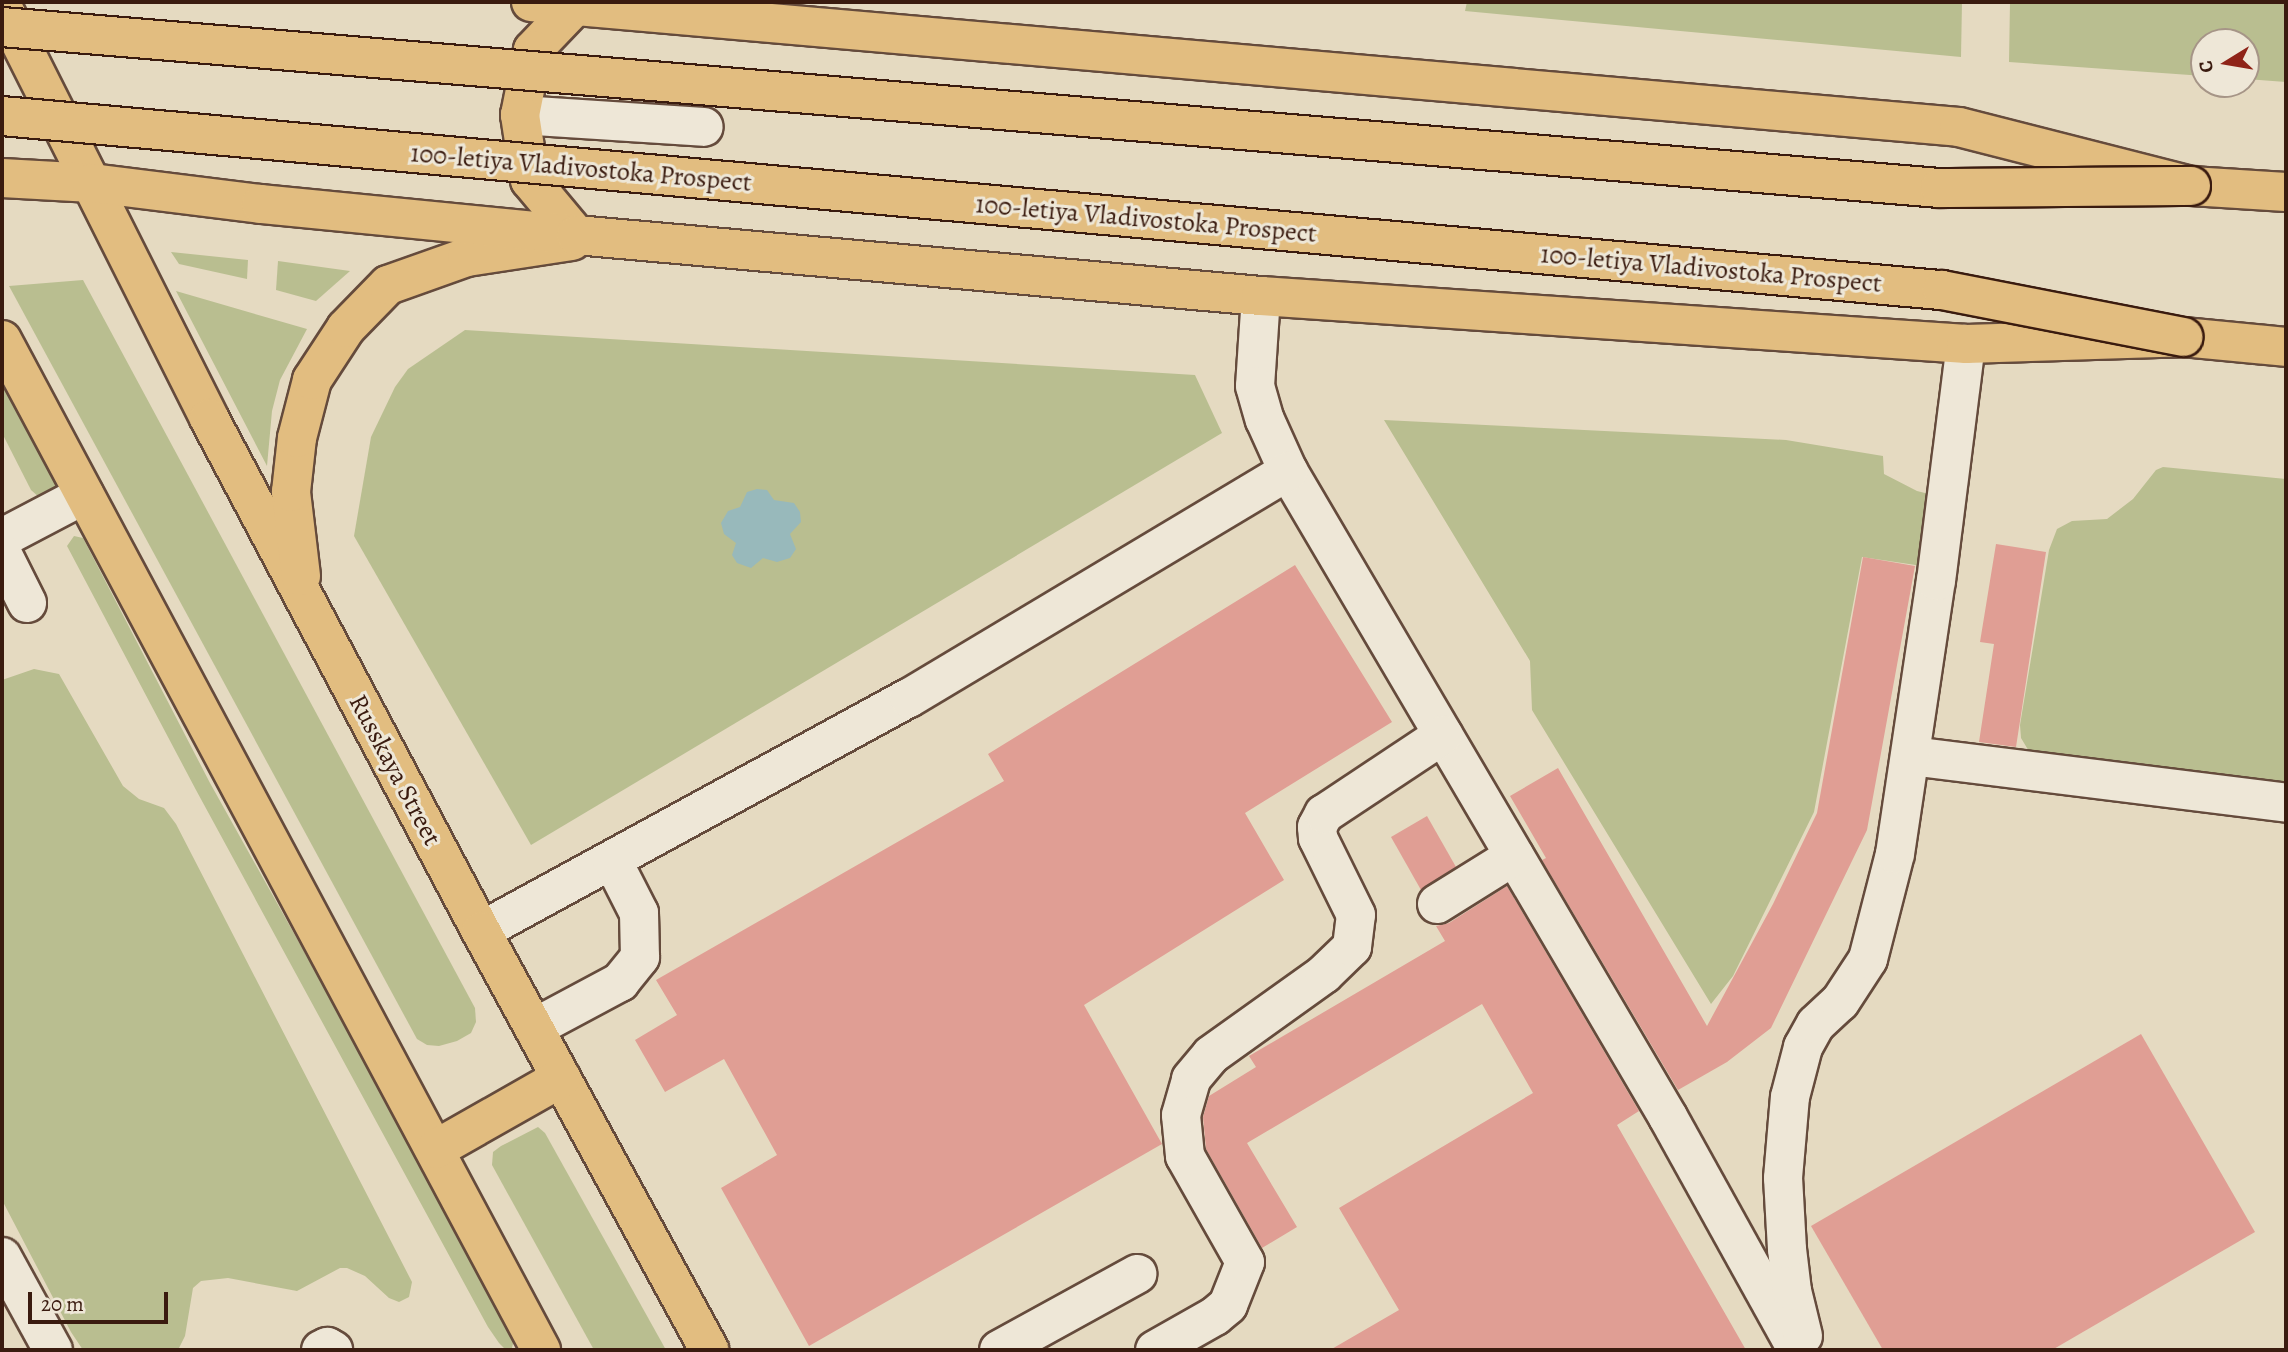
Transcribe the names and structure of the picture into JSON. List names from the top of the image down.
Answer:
{
  "streets": {
    "main road": ["100-letiya Vladivostoka Prospect", "Russkaya Street"]
  },
  "scale_bar": "20 m",
  "north": "left"
}
